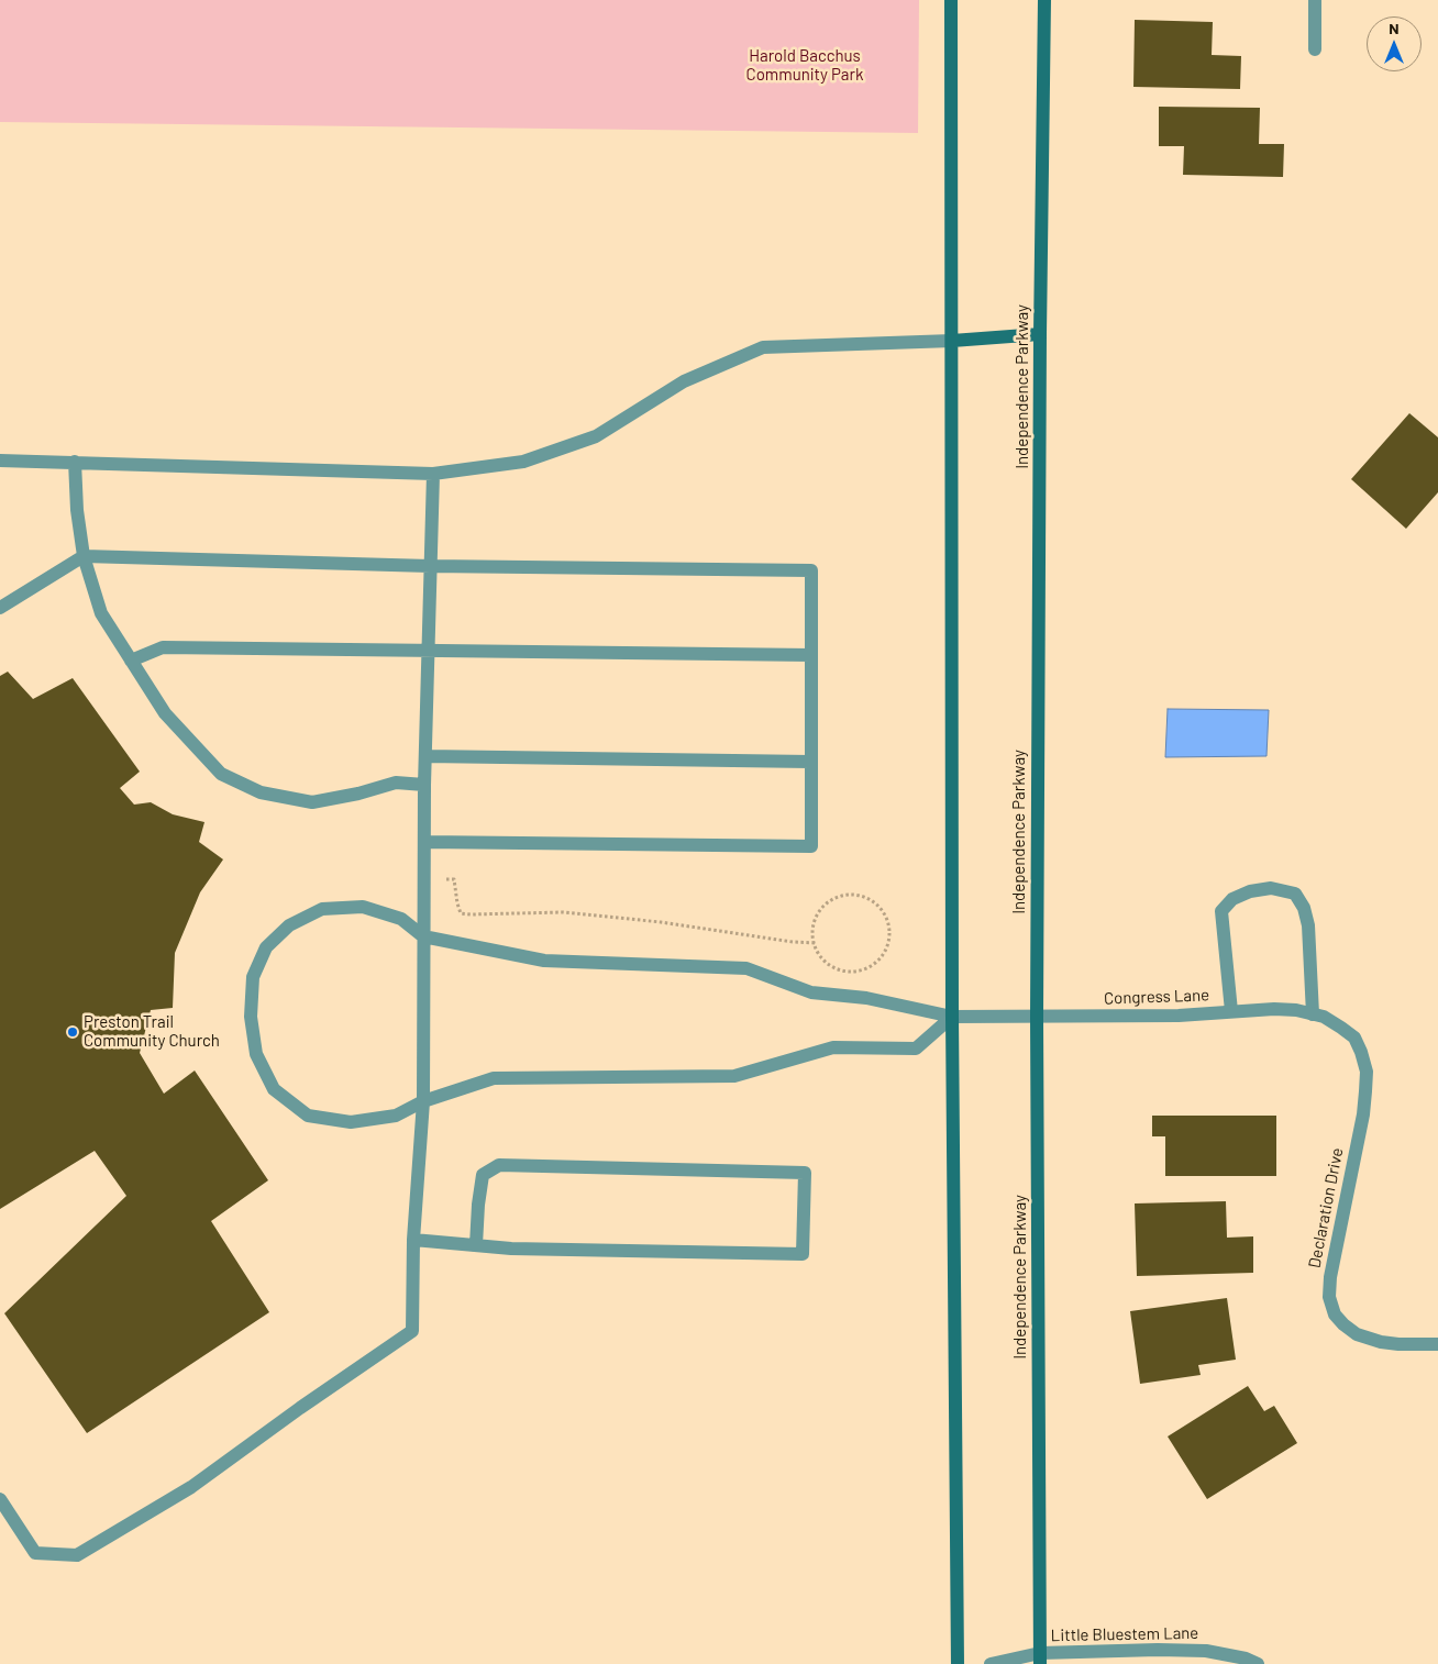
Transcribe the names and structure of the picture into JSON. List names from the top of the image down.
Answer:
{
  "streets": {
    "main road": ["Independence Parkway"],
    "street": ["Congress Lane", "Declaration Drive", "Little Bluestem Lane"]
  },
  "crossings": [
    ["Independence Parkway", "Congress Lane"],
    ["Independence Parkway", "Little Bluestem Lane"],
    ["Congress Lane", "Declaration Drive"]
  ],
  "parks": ["Harold Bacchus Community Park"],
  "places": ["Preston Trail Community Church"],
  "north": "top"
}
